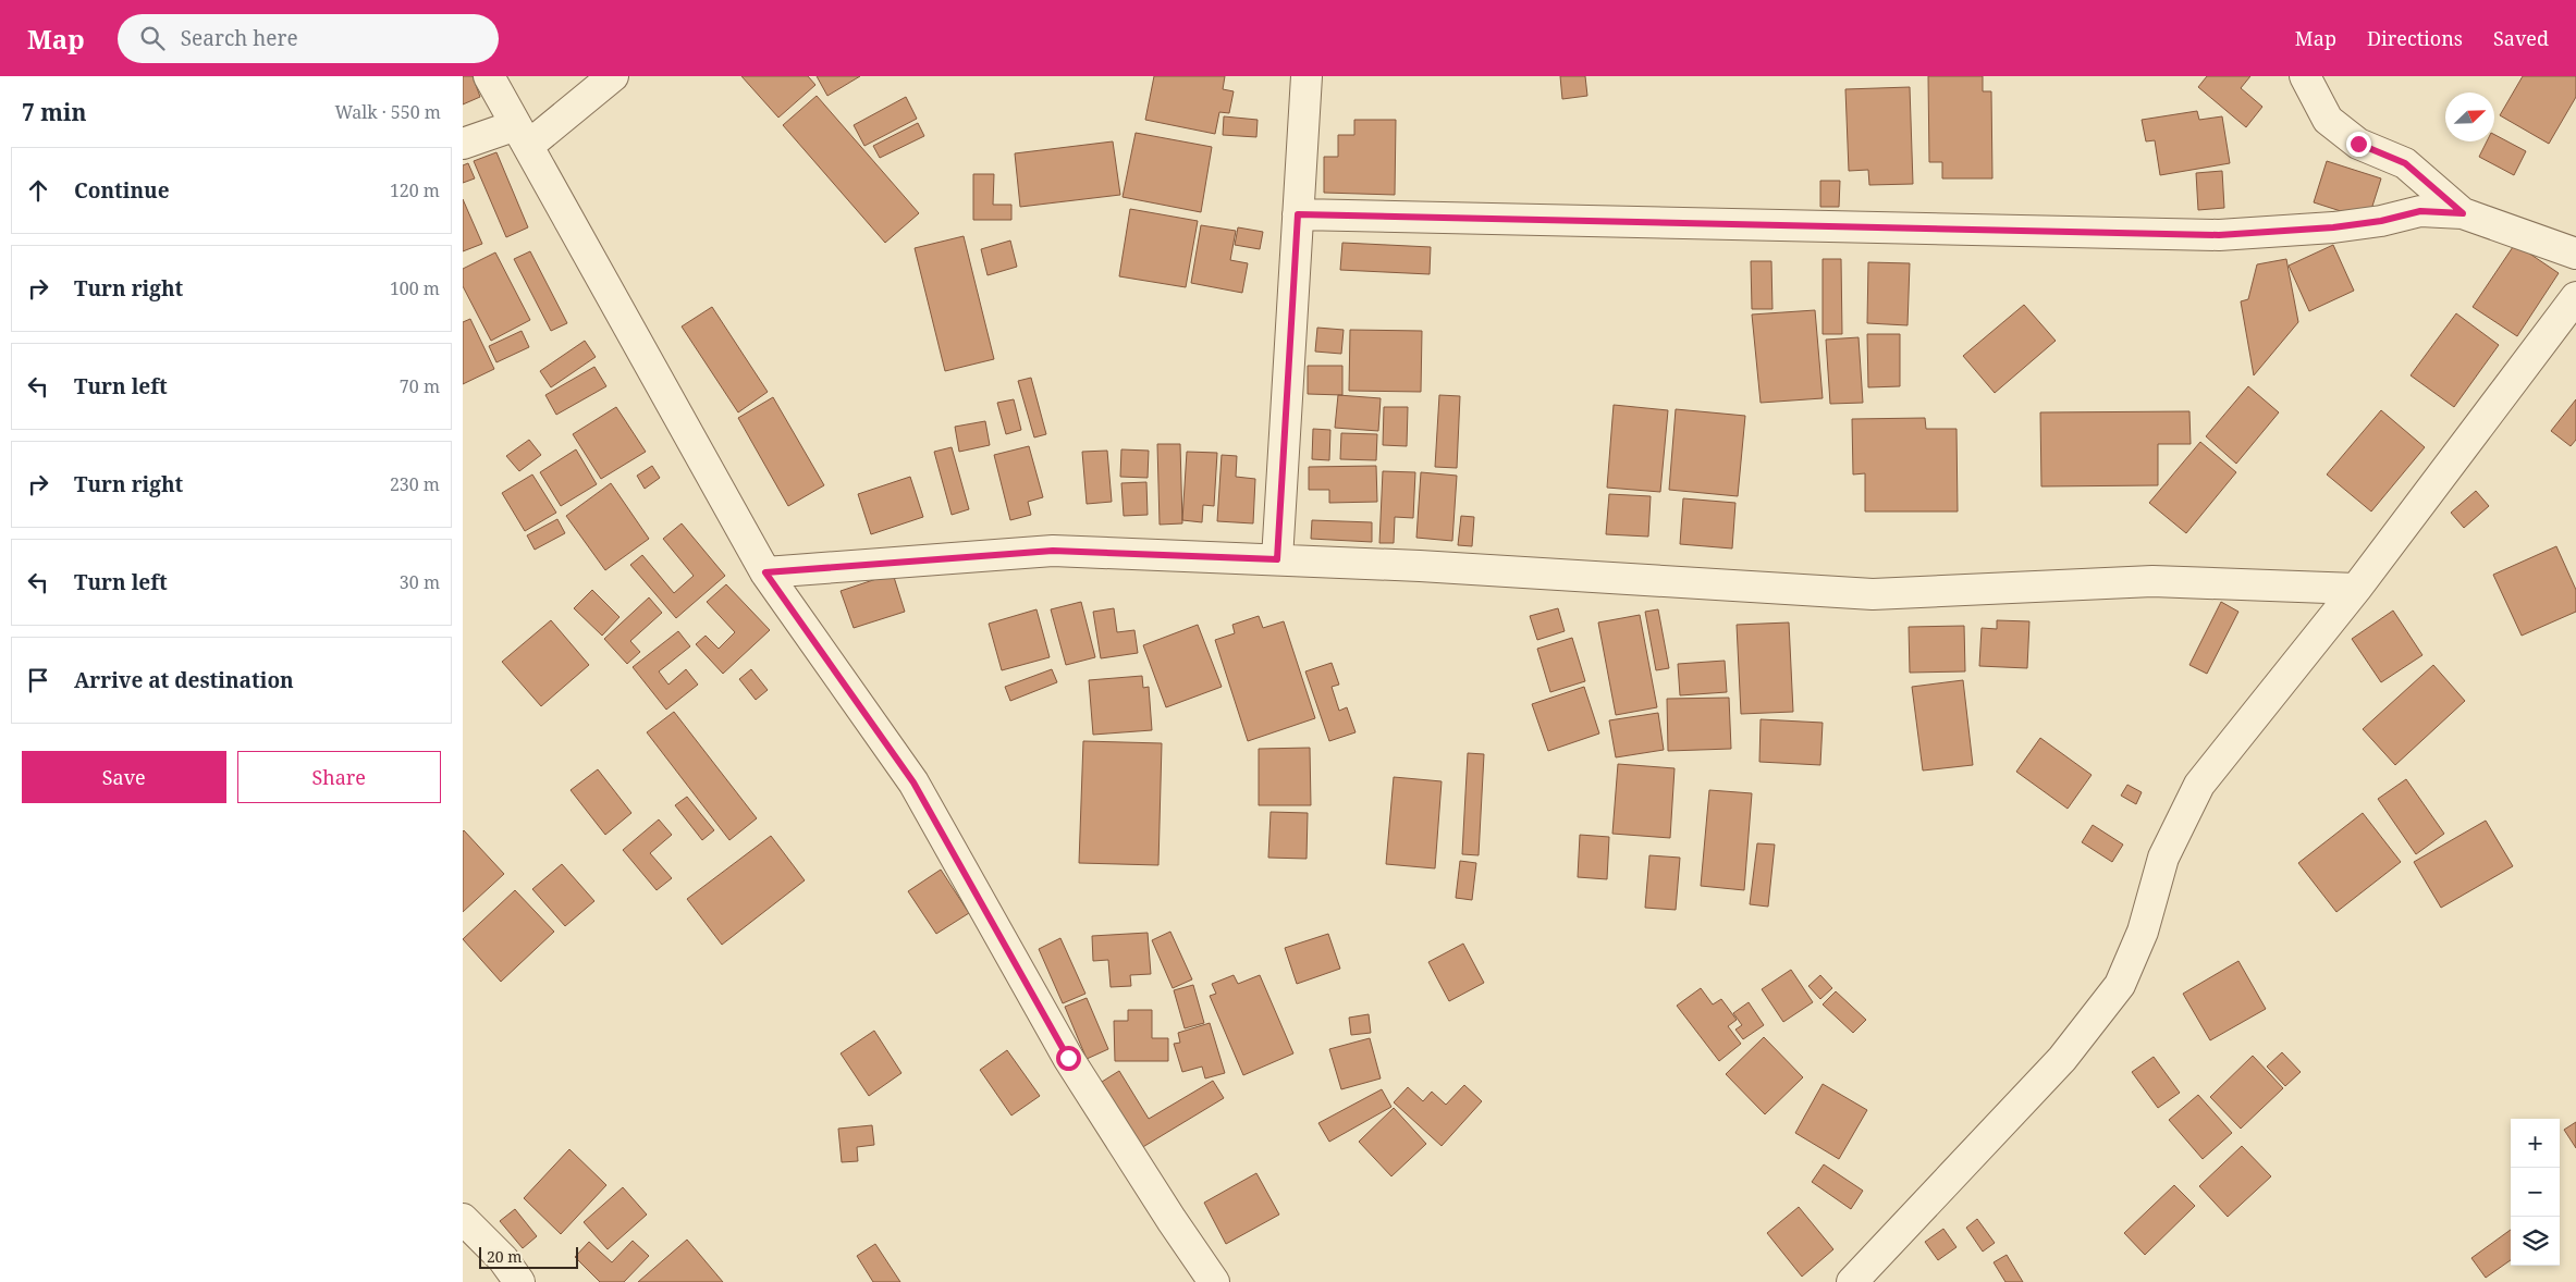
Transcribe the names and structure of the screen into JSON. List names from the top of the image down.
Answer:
{
  "scale_bar": "20 m",
  "north": "top right",
  "page": {
    "header": "Map",
    "search": "Search here",
    "nav": ["Map", "Directions", "Saved"],
    "heading": ["7 min", "Walk · 550 m"],
    "list": [
      ["Continue", "120 m"],
      ["Turn right", "100 m"],
      ["Turn left", "70 m"],
      ["Turn right", "230 m"],
      ["Turn left", "30 m"],
      "Arrive at destination"
    ],
    "buttons": ["Save", "Share"],
    "map_buttons": ["+", "−"],
    "scale": "20 m"
  }
}
